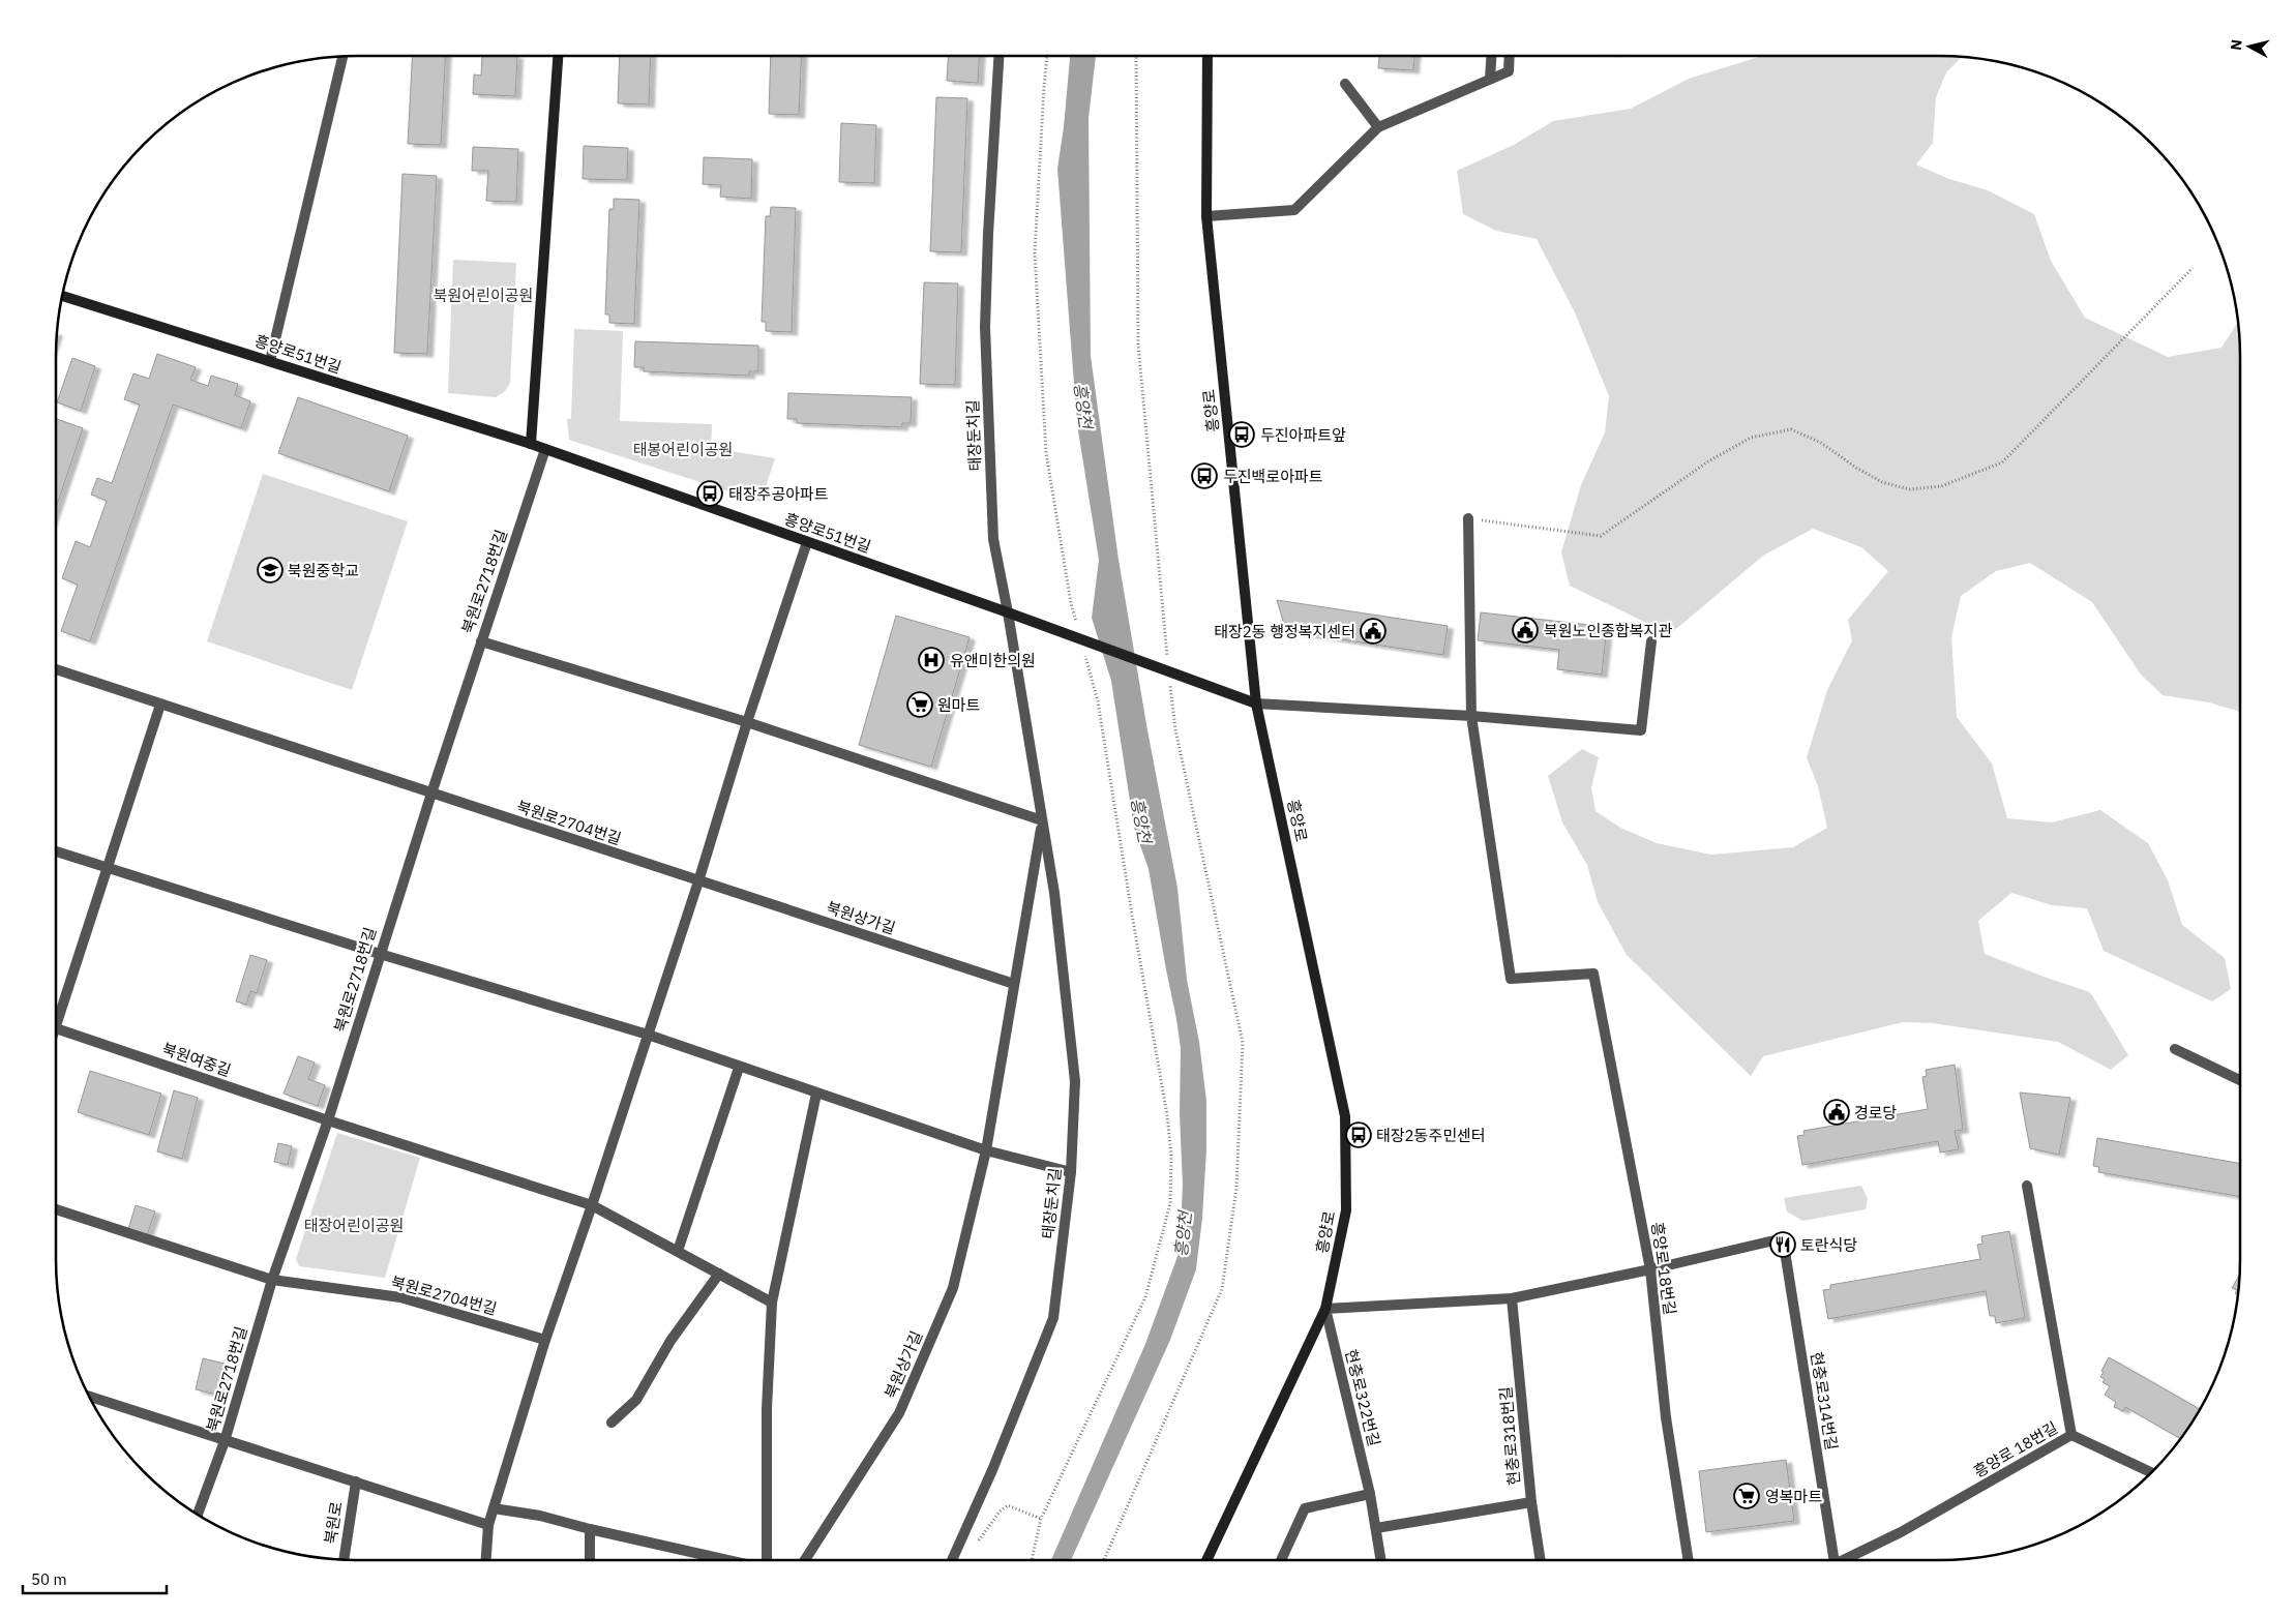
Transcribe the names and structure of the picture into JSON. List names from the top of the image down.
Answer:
{
  "streets": {
    "street": [
      "흥양로51번길",
      "흥양로",
      "태장둔치길",
      "북원로2718번길",
      "북원로2704번길",
      "북원상가길",
      "북원여중길",
      "흥양로 18번길",
      "현충로322번길",
      "현충로314번길",
      "현충로318번길",
      "북원로"
    ]
  },
  "crossings": [
    ["흥양로51번길", "흥양로"],
    ["흥양로51번길", "태장둔치길"],
    ["흥양로51번길", "북원로2718번길"],
    ["흥양로", "현충로322번길"],
    ["태장둔치길", "북원상가길"],
    ["북원로2718번길", "북원로2704번길"],
    ["북원로2718번길", "북원여중길"],
    ["북원로2704번길", "북원상가길"],
    ["흥양로 18번길", "현충로314번길"]
  ],
  "water": ["흥양천"],
  "parks": ["북원어린이공원", "태봉어린이공원", "태장어린이공원"],
  "places": {
    "bus stop": [
      "두진아파트앞",
      "두진백로아파트",
      "태장주공아파트",
      "태장2동주민센터"
    ],
    "school or university": ["북원중학교"],
    "public building": ["북원노인종합복지관", "태장2동 행정복지센터", "경로당"],
    "hospital": ["유앤미한의원"],
    "supermarket": ["원마트", "영복마트"],
    "restaurant": ["토란식당"]
  },
  "scale_bar": "50 m",
  "north": "left"
}
